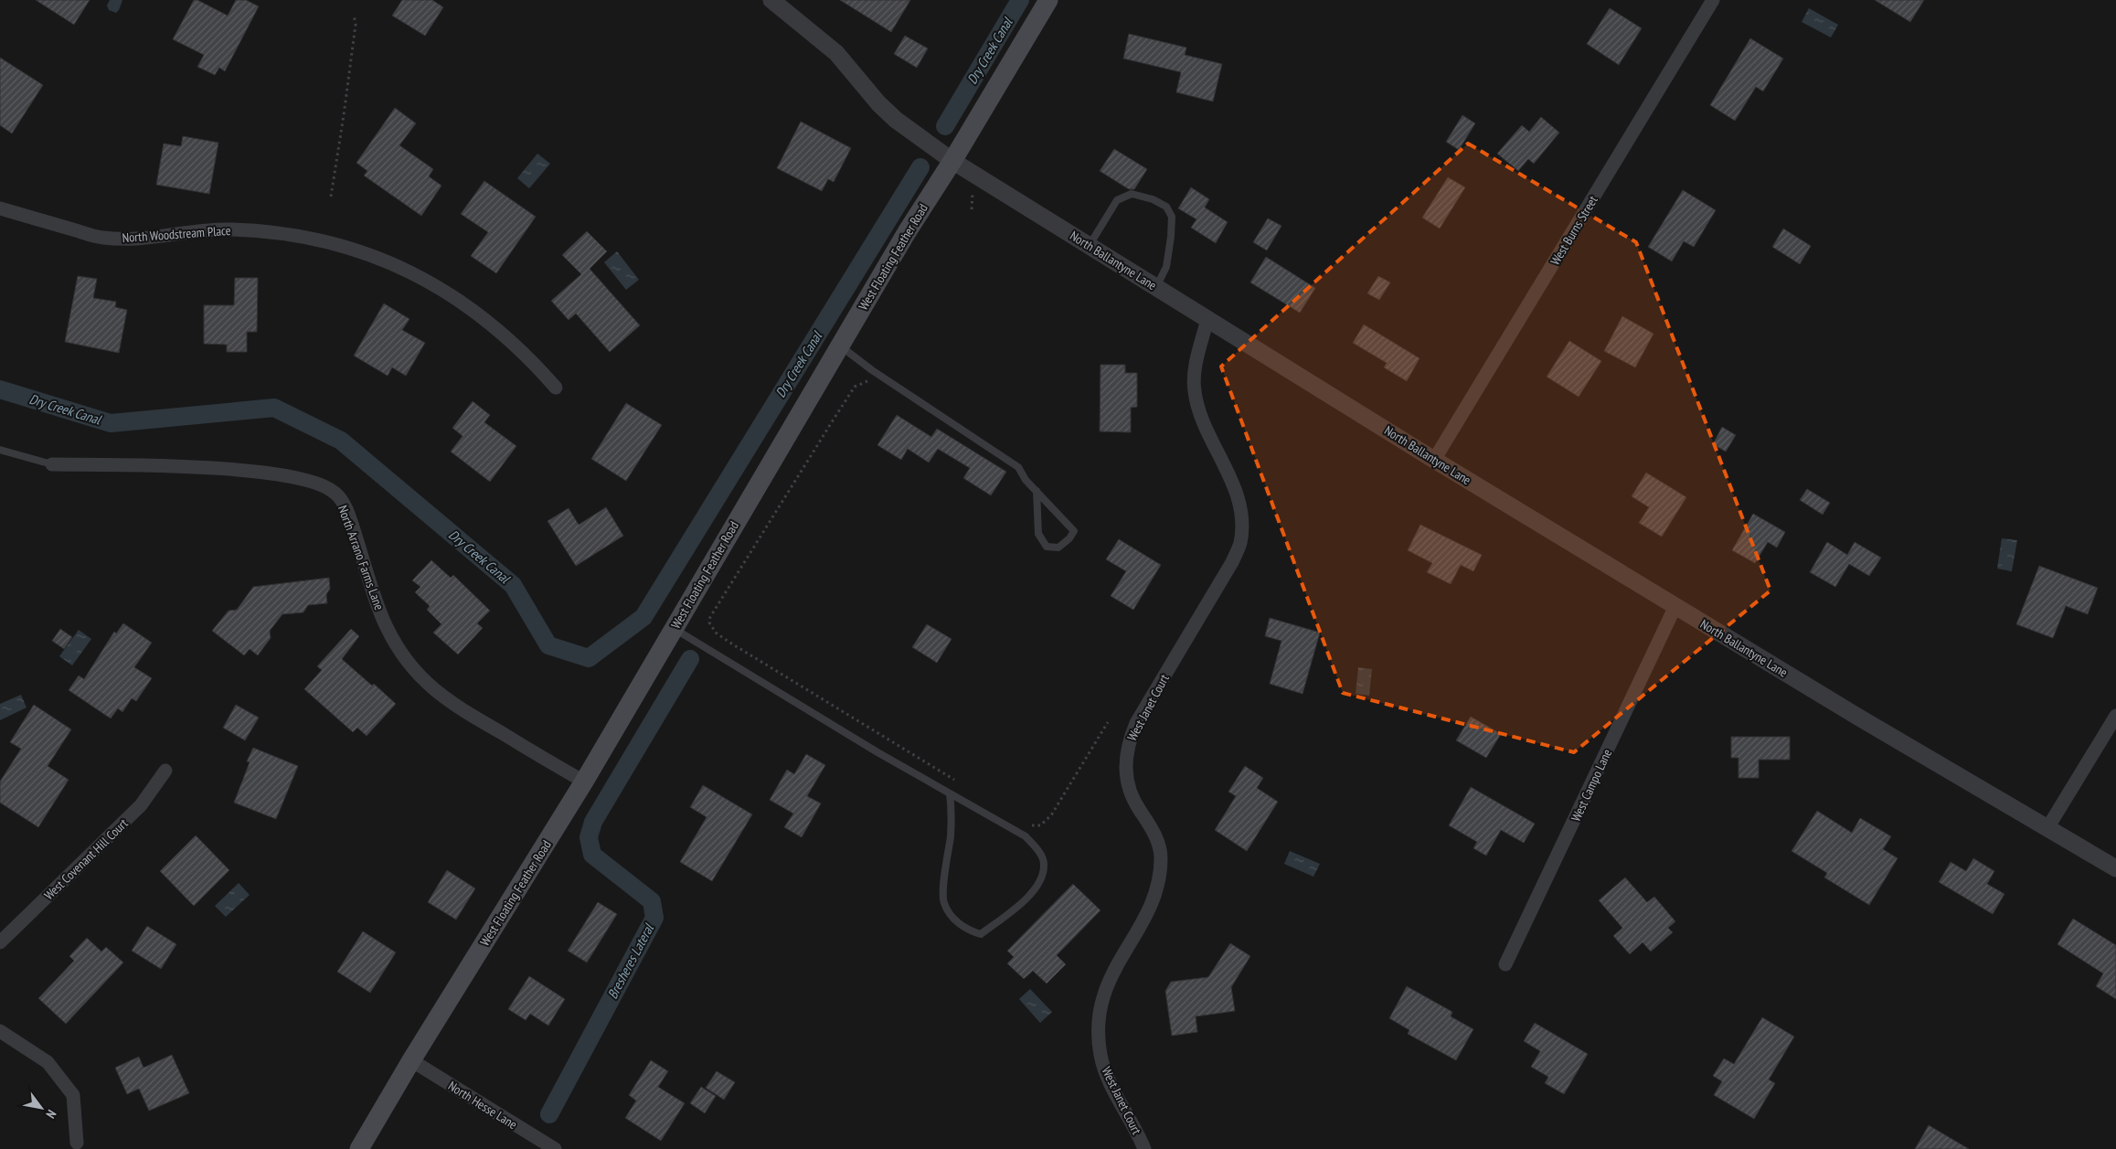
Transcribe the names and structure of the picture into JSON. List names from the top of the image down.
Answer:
{
  "streets": {
    "main road": ["West Floating Feather Road"],
    "street": [
      "West Burns Street",
      "North Woodstream Place",
      "North Ballantyne Lane",
      "North Arrano Farms Lane",
      "West Janet Court",
      "West Campo Lane",
      "West Covenant Hill Court",
      "North Hesse Lane"
    ]
  },
  "crossings": [
    ["West Burns Street", "North Ballantyne Lane"],
    ["West Floating Feather Road", "North Ballantyne Lane"],
    ["West Floating Feather Road", "North Arrano Farms Lane"],
    ["West Floating Feather Road", "North Hesse Lane"],
    ["North Ballantyne Lane", "West Janet Court"],
    ["North Ballantyne Lane", "West Campo Lane"]
  ],
  "water": ["Dry Creek Canal", "Bresheres Lateral"],
  "north": "bottom right"
}
